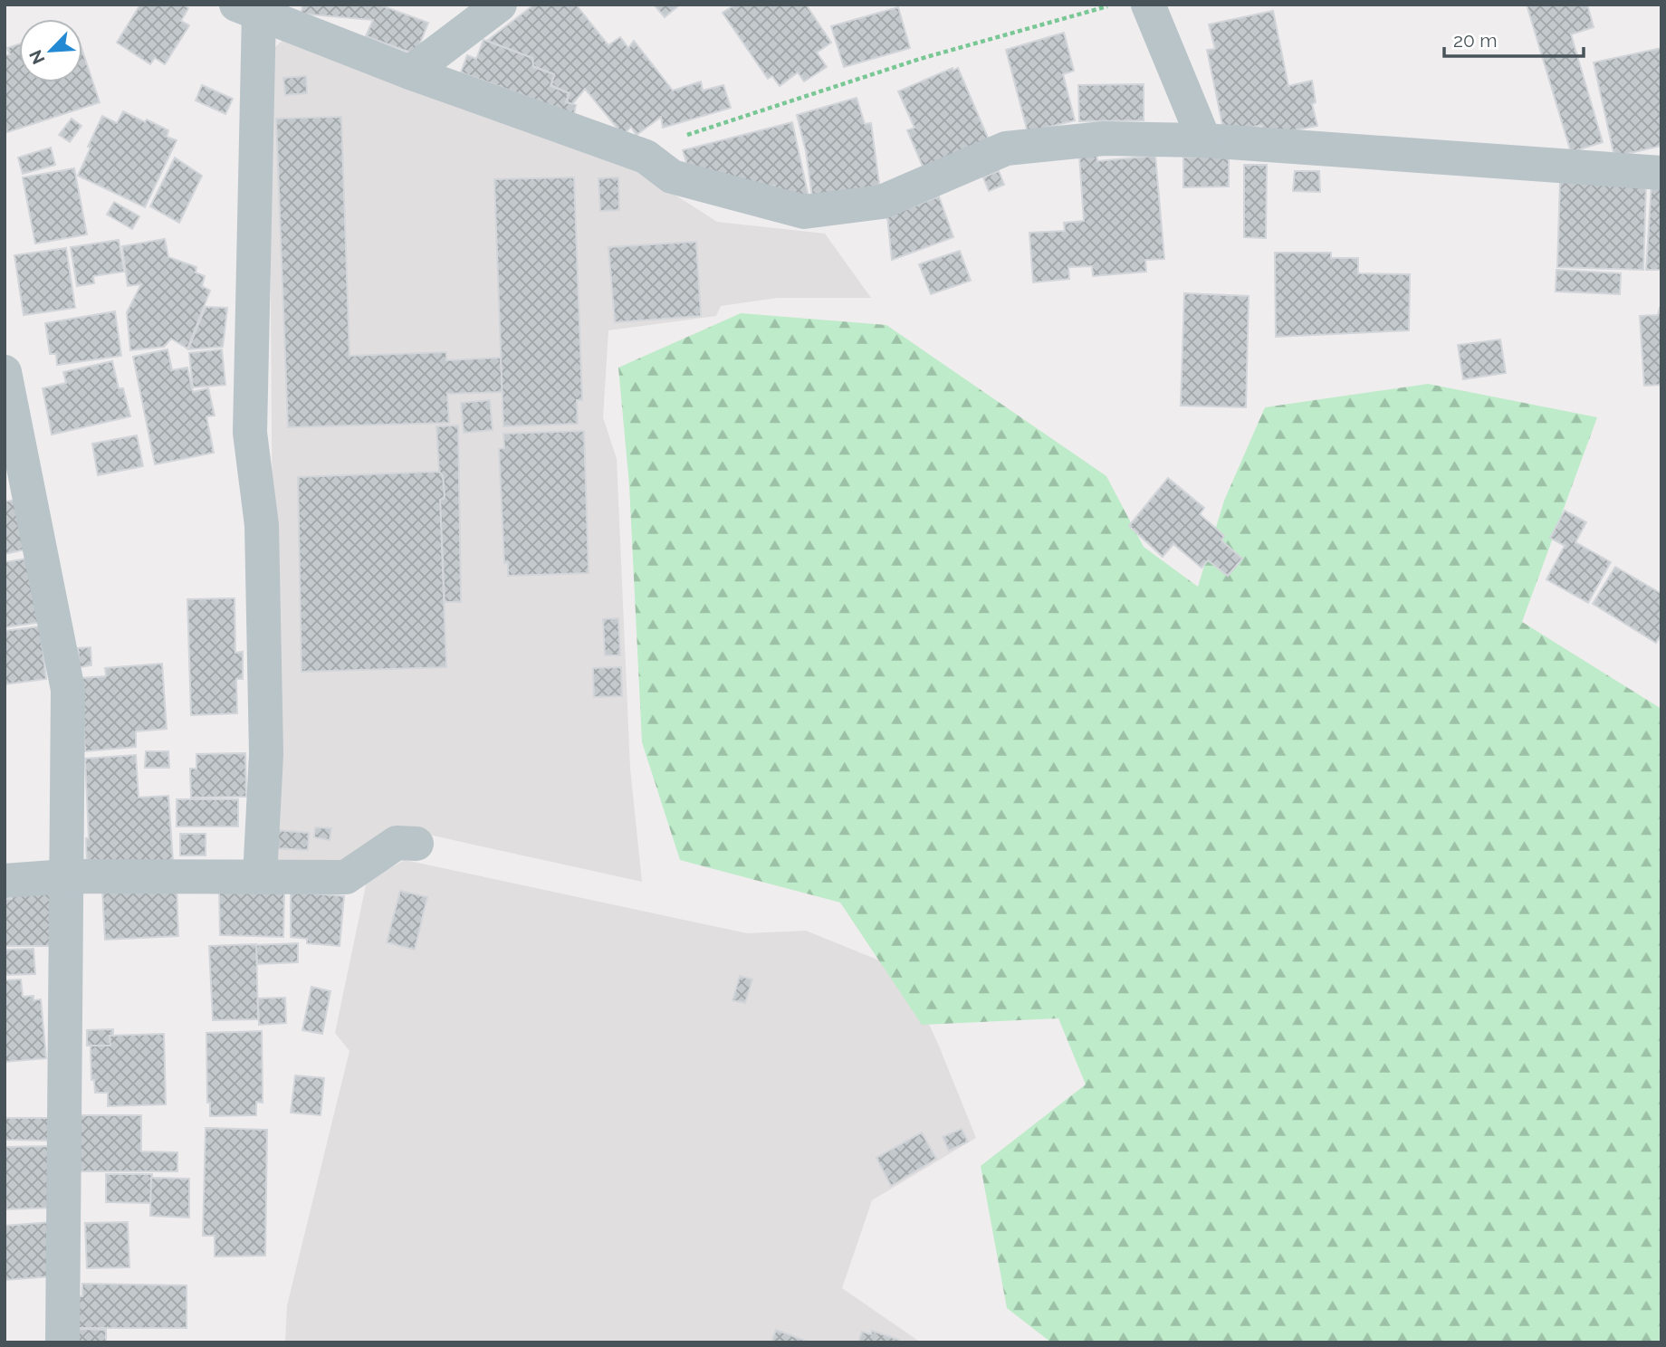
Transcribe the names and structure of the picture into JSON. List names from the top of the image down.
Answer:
{
  "scale_bar": "20 m",
  "north": "bottom left"
}
